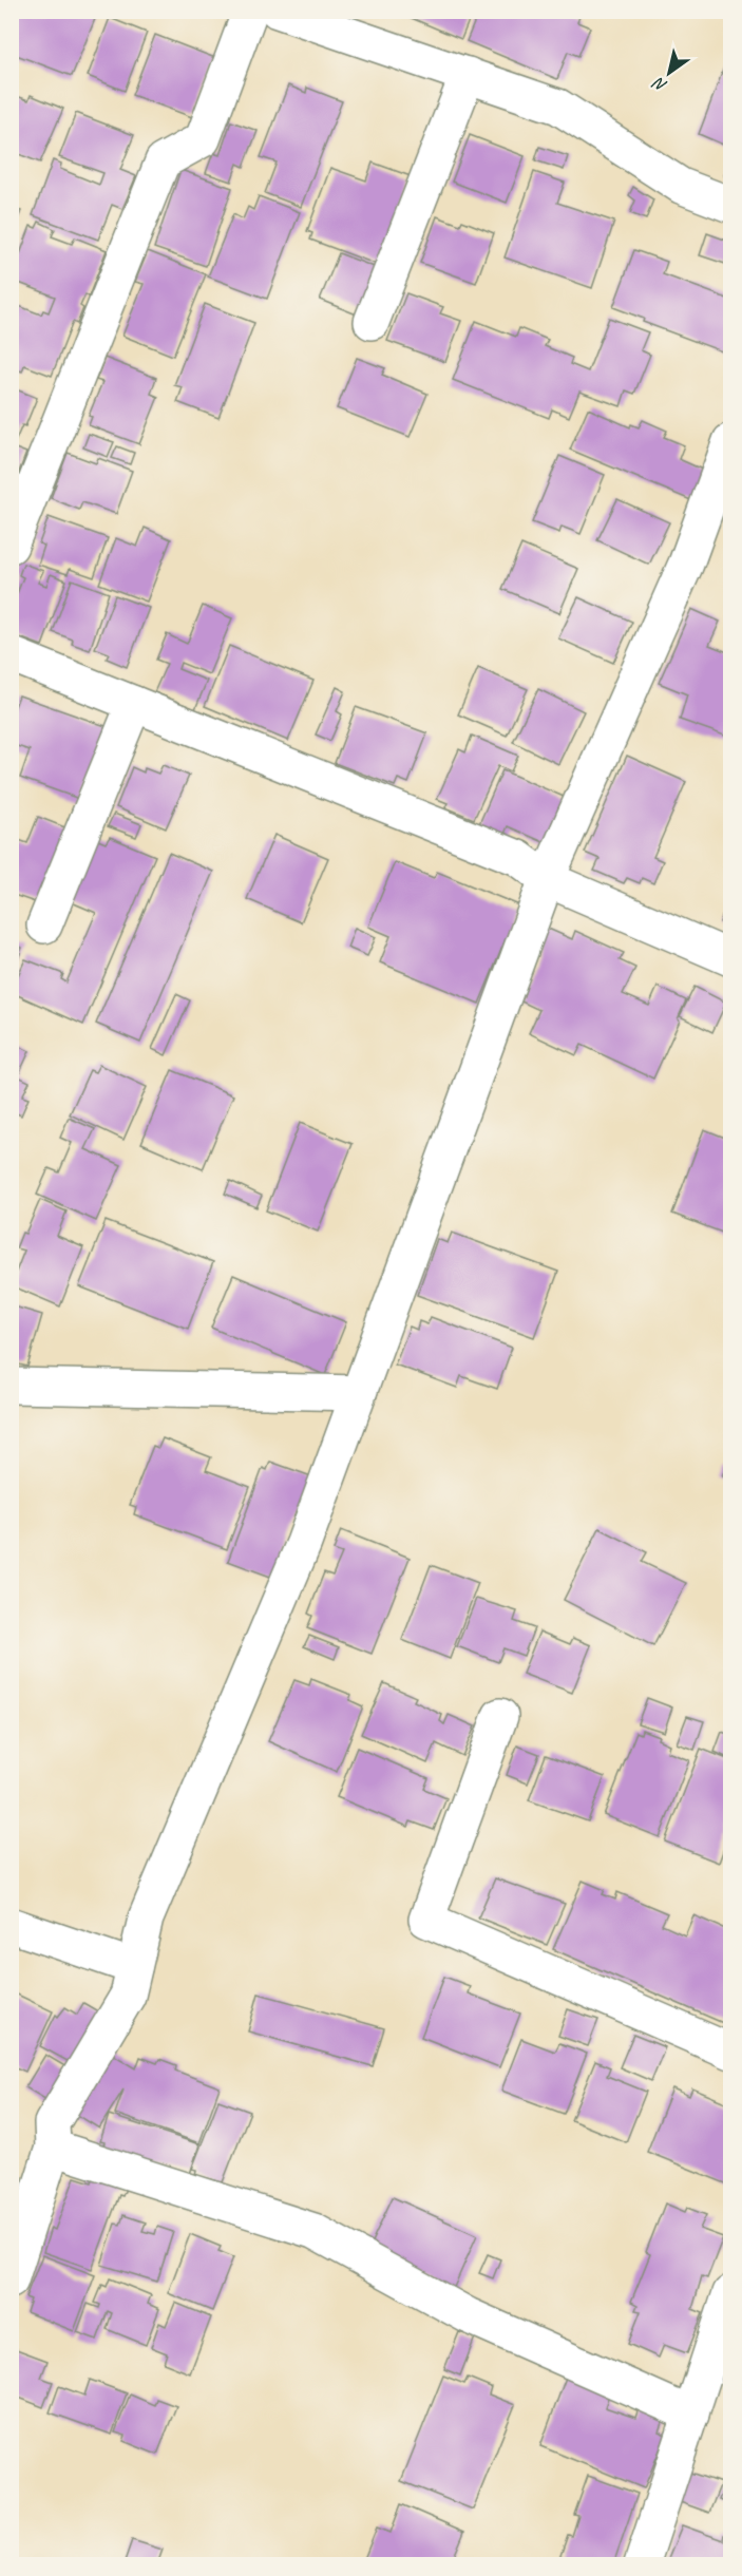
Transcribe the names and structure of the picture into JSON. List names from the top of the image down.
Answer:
{
  "north": "bottom left"
}
